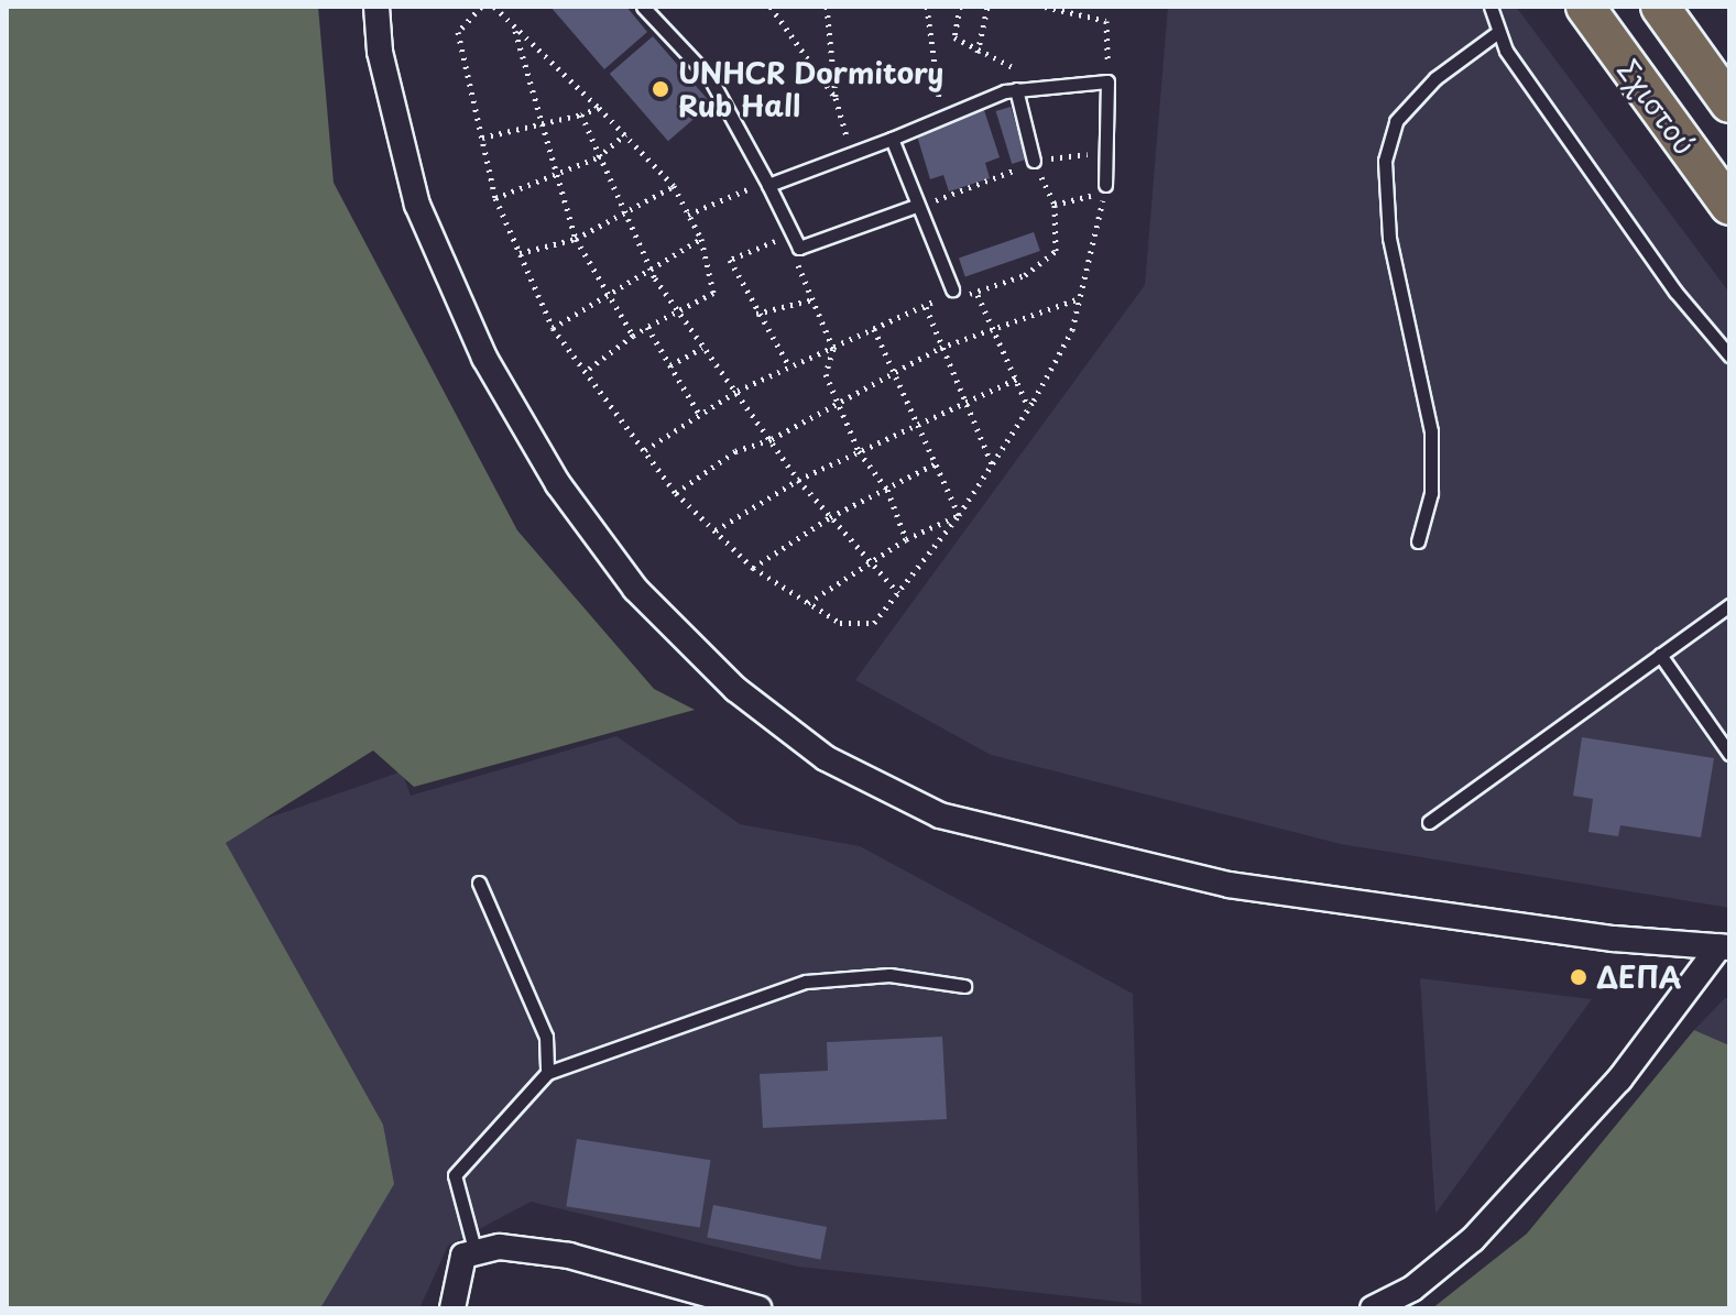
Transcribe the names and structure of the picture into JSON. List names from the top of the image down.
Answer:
{
  "streets": {
    "main road": ["Σχιστού"]
  },
  "places": ["UNHCR Dormitory Rub Hall", "ΔΕΠΑ"]
}
